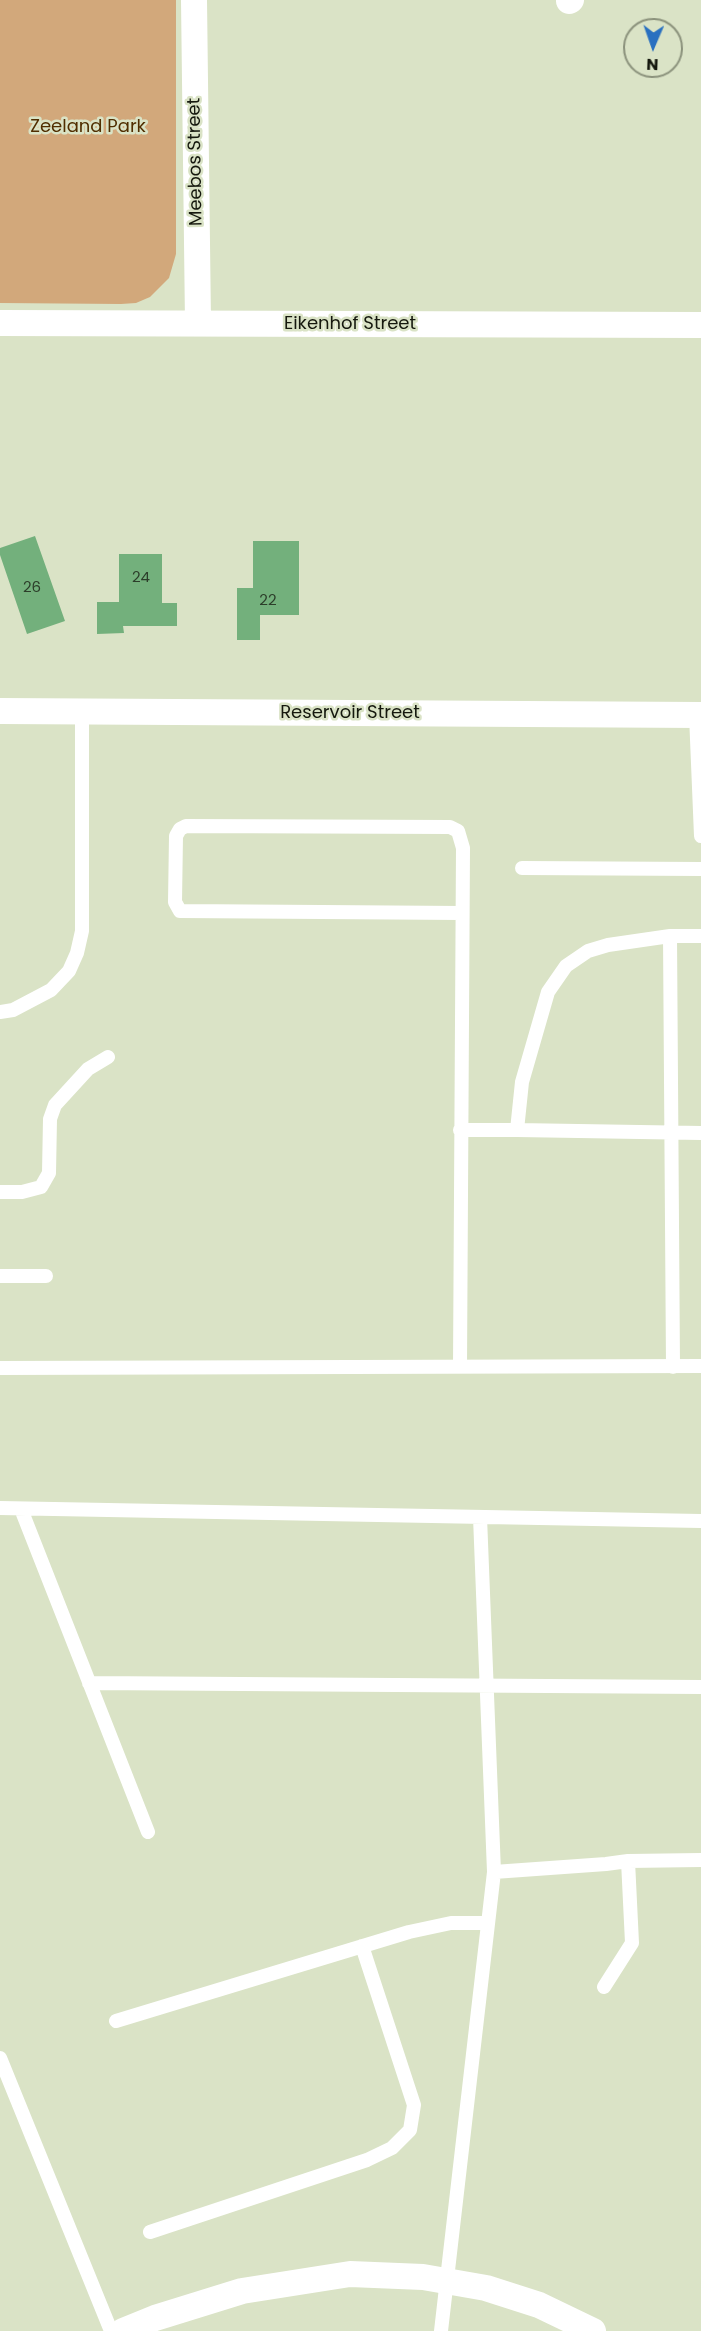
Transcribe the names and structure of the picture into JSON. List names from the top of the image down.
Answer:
{
  "streets": {
    "street": ["Meebos Street", "Eikenhof Street", "Reservoir Street"]
  },
  "crossings": [
    ["Meebos Street", "Eikenhof Street"]
  ],
  "parks": ["Zeeland Park"],
  "house_numbers": ["24", "26", "22"],
  "north": "bottom"
}
